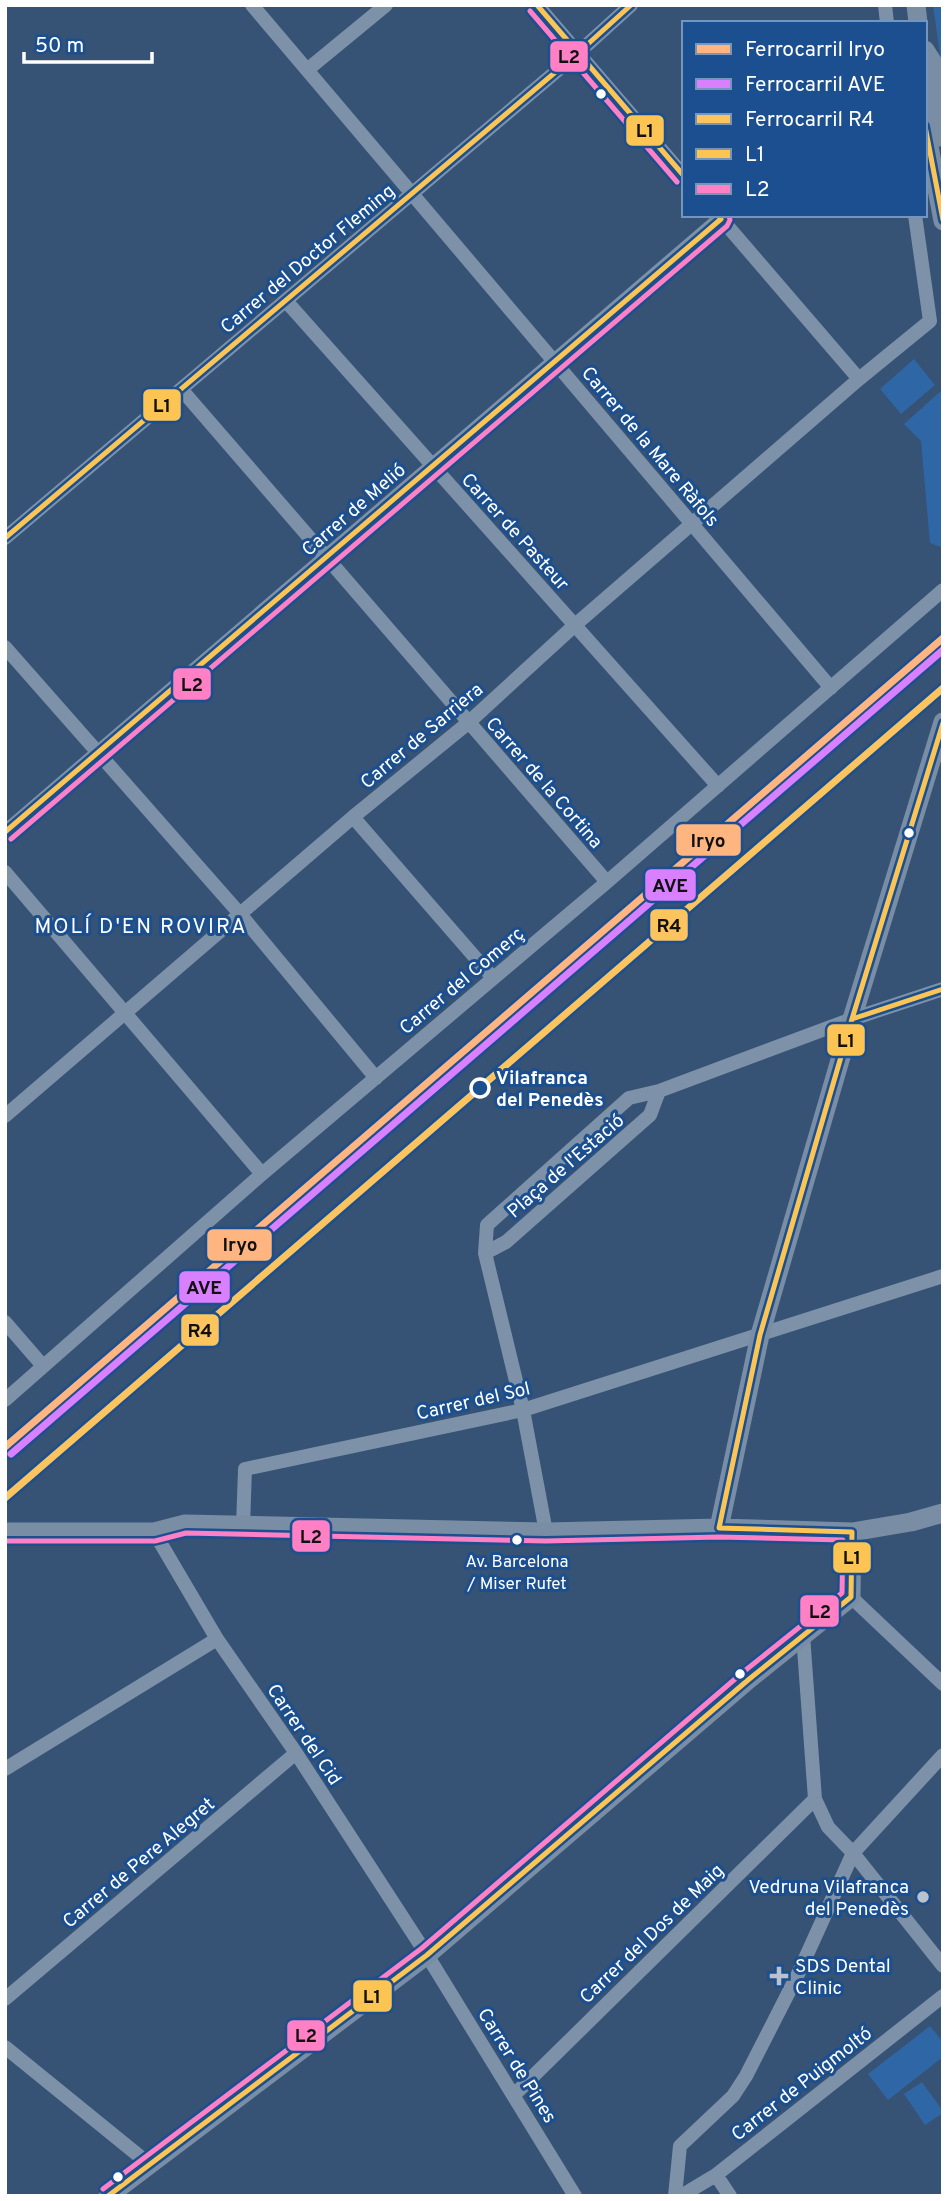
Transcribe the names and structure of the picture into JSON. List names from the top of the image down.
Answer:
{
  "streets": {
    "street": [
      "Carrer del Doctor Fleming",
      "Carrer de la Mare Ràfols",
      "Carrer de Melió",
      "Carrer de Pasteur",
      "Carrer de Sarriera",
      "Carrer de la Cortina",
      "Carrer del Comerç",
      "Plaça de l'Estació",
      "Carrer del Sol",
      "Carrer del Cid",
      "Carrer de Pere Alegret",
      "Carrer del Dos de Maig",
      "Carrer de Pines",
      "Carrer de Puigmoltó"
    ]
  },
  "crossings": [
    ["Carrer del Doctor Fleming", "Carrer de la Mare Ràfols"],
    ["Carrer del Doctor Fleming", "Carrer de Pasteur"],
    ["Carrer del Doctor Fleming", "Carrer de la Cortina"],
    ["Carrer de la Mare Ràfols", "Carrer de Melió"],
    ["Carrer de la Mare Ràfols", "Carrer de Sarriera"],
    ["Carrer de la Mare Ràfols", "Carrer del Comerç"],
    ["Carrer de Melió", "Carrer de Pasteur"],
    ["Carrer de Melió", "Carrer de la Cortina"],
    ["Carrer de Pasteur", "Carrer de Sarriera"],
    ["Carrer de Pasteur", "Carrer del Comerç"],
    ["Carrer de Sarriera", "Carrer de la Cortina"],
    ["Carrer de la Cortina", "Carrer del Comerç"],
    ["Carrer del Cid", "Carrer de Pere Alegret"],
    ["Carrer del Cid", "Carrer de Pines"],
    ["Carrer del Dos de Maig", "Carrer de Pines"]
  ],
  "districts": ["MOLÍ D'EN ROVIRA"],
  "places": {
    "other": ["Vilafranca del Penedès", "Av. Barcelona / Miser Rufet", "Vedruna Vilafranca del Penedès"],
    "health": ["SDS Dental Clinic"]
  },
  "lines": [
    "transit line L1",
    "transit line L2",
    "rail line Iryo",
    "rail line AVE",
    "rail line R4"
  ],
  "legend": [
    "Ferrocarril Iryo",
    "Ferrocarril AVE",
    "Ferrocarril R4",
    "L1",
    "L2"
  ],
  "scale_bar": "50 m"
}
